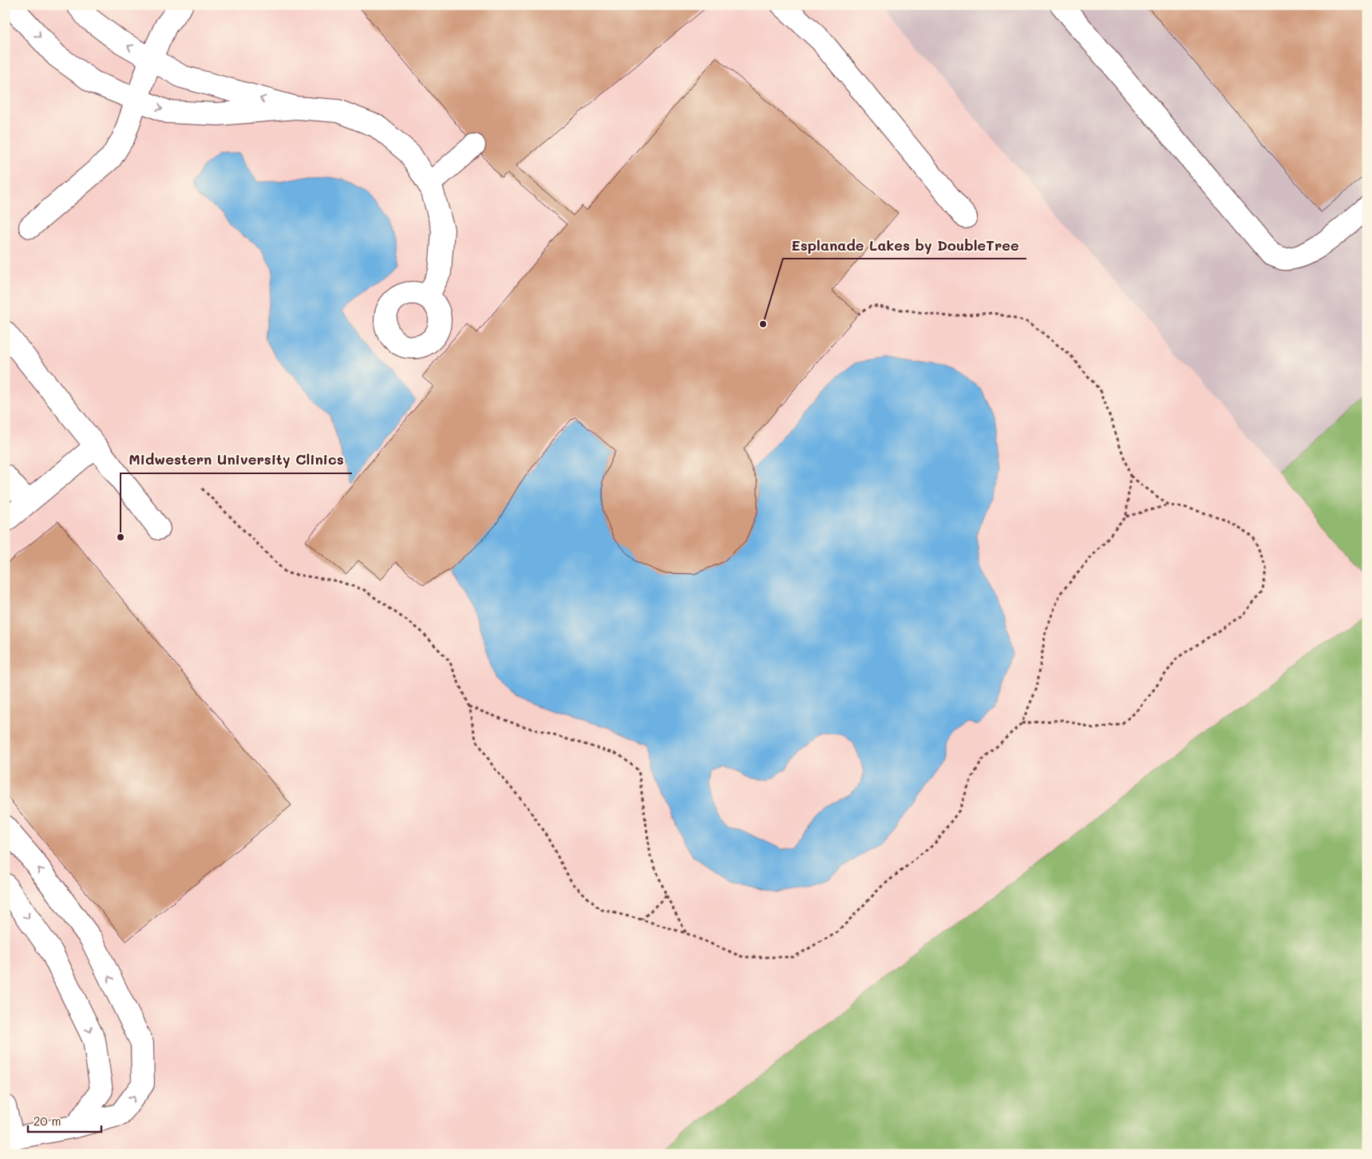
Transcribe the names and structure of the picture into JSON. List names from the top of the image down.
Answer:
{
  "places": ["Esplanade Lakes by DoubleTree", "Midwestern University Clinics"],
  "scale_bar": "20 m"
}
